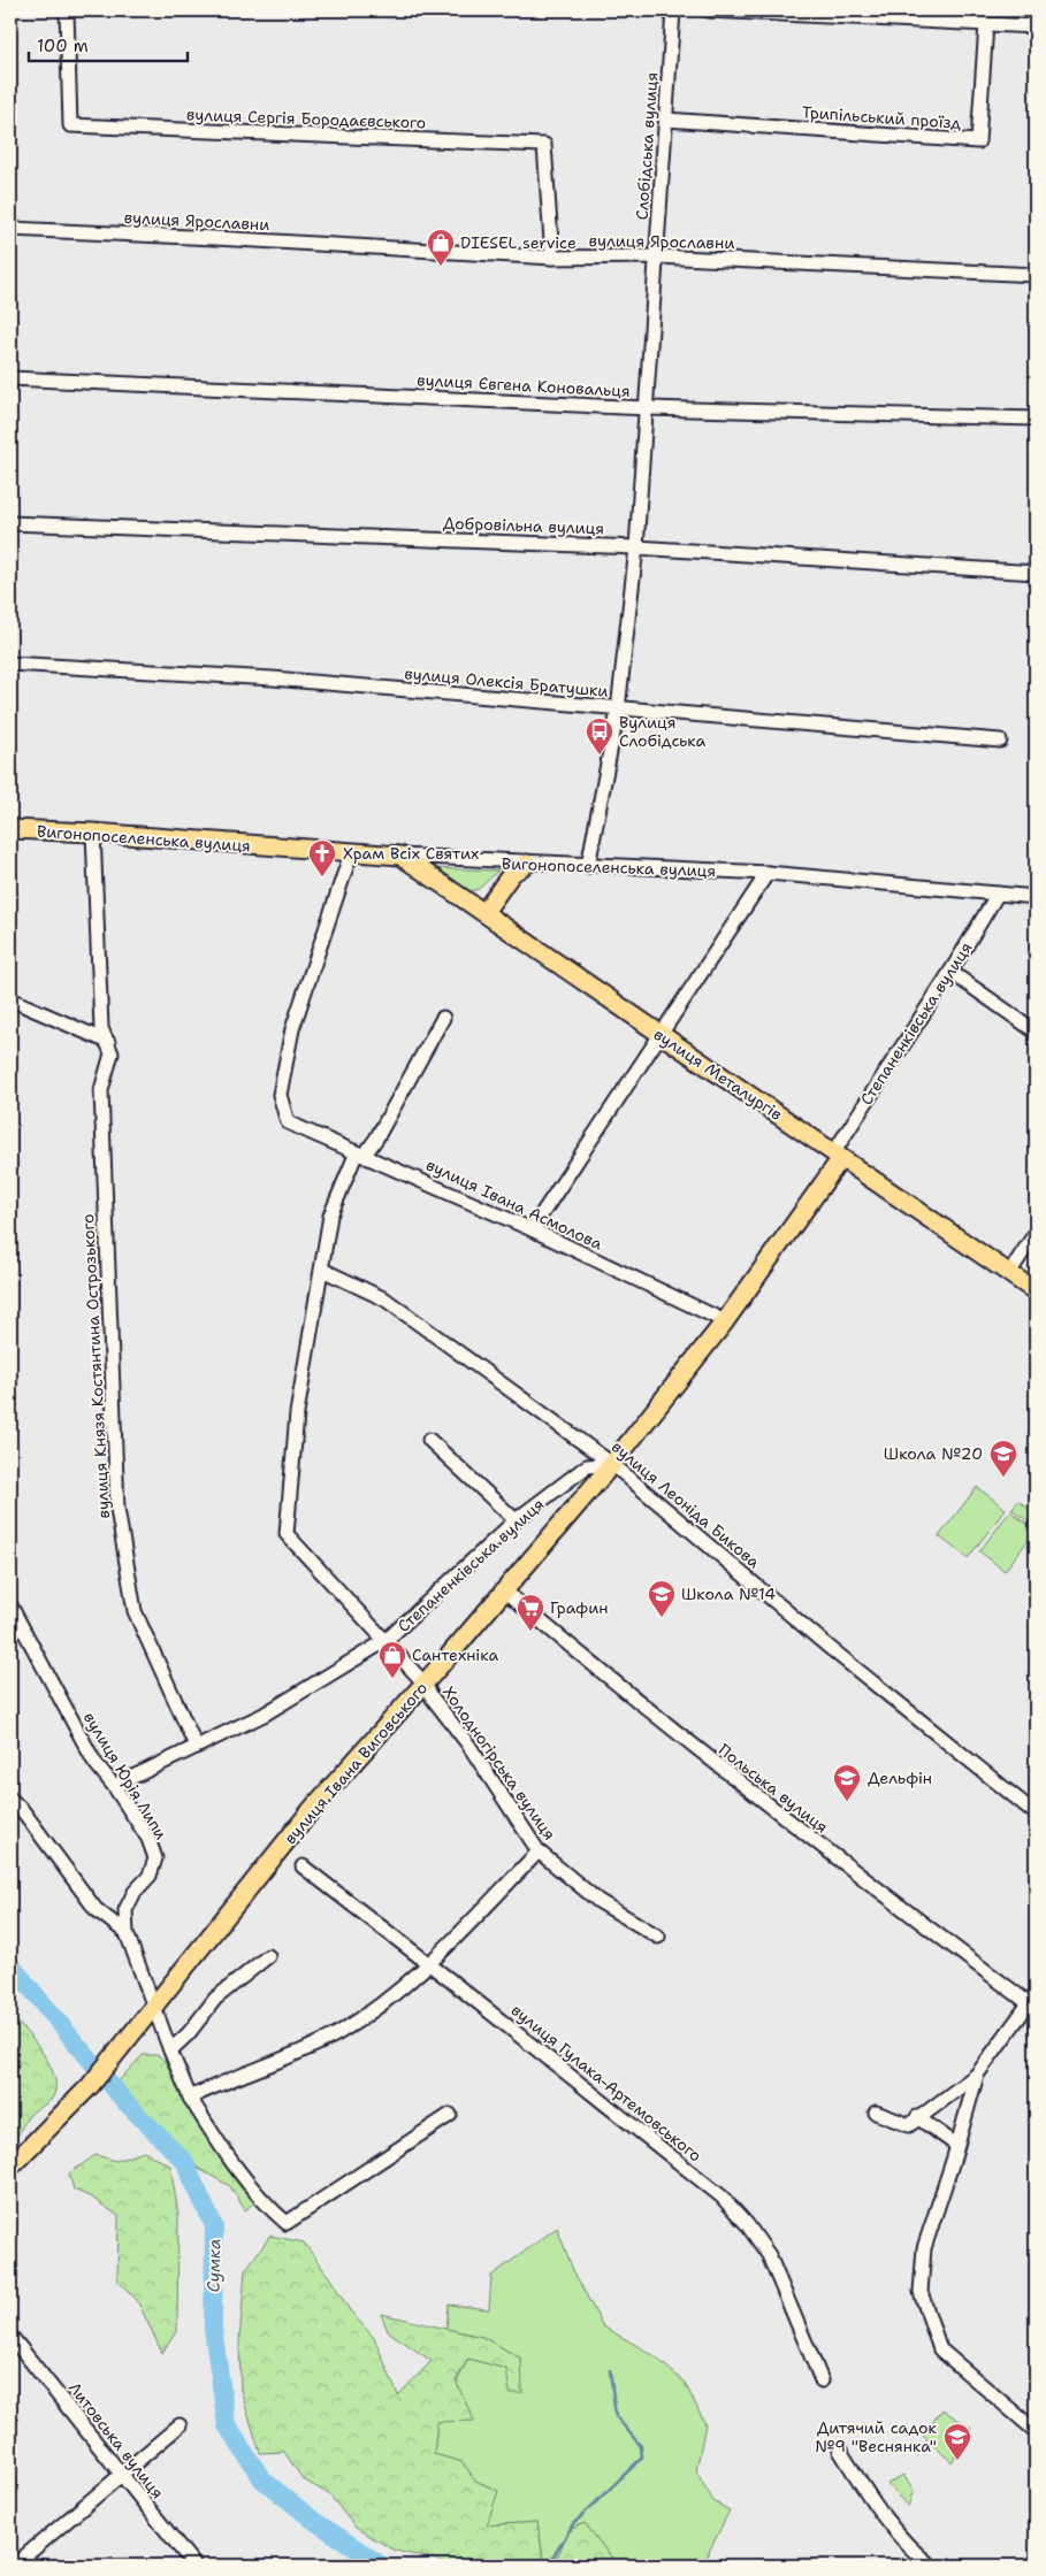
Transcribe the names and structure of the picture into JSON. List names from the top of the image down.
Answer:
{
  "streets": {
    "main road": [
      "Вигонопоселенська вулиця",
      "Степаненківська вулиця",
      "вулиця Металургів",
      "вулиця Івана Виговського"
    ],
    "street": [
      "Трипільський проїзд",
      "вулиця Сергія Бородаєвського",
      "Слобідська вулиця",
      "вулиця Ярославни",
      "вулиця Євгена Коновальця",
      "Добровільна вулиця",
      "вулиця Олексія Братушки",
      "вулиця Івана Асмолова",
      "вулиця Князя Костянтина Острозького",
      "вулиця Леоніда Бикова",
      "Холодногірська вулиця",
      "вулиця Юрія Липи",
      "Польська вулиця",
      "вулиця Гулака-Артемовського",
      "Литовська вулиця"
    ]
  },
  "crossings": [
    ["Трипільський проїзд", "Слобідська вулиця"],
    ["вулиця Сергія Бородаєвського", "вулиця Ярославни"],
    ["Слобідська вулиця", "вулиця Ярославни"],
    ["Слобідська вулиця", "вулиця Євгена Коновальця"],
    ["Слобідська вулиця", "Добровільна вулиця"],
    ["Слобідська вулиця", "вулиця Олексія Братушки"],
    ["Слобідська вулиця", "Вигонопоселенська вулиця"],
    ["Вигонопоселенська вулиця", "Степаненківська вулиця"],
    ["Вигонопоселенська вулиця", "вулиця Металургів"],
    ["Вигонопоселенська вулиця", "вулиця Івана Асмолова"],
    ["Вигонопоселенська вулиця", "вулиця Князя Костянтина Острозького"],
    ["Степаненківська вулиця", "вулиця Металургів"],
    ["Степаненківська вулиця", "вулиця Івана Асмолова"],
    ["Степаненківська вулиця", "вулиця Князя Костянтина Острозького"],
    ["Степаненківська вулиця", "вулиця Леоніда Бикова"],
    ["Степаненківська вулиця", "вулиця Івана Виговського"],
    ["Степаненківська вулиця", "Холодногірська вулиця"],
    ["Степаненківська вулиця", "вулиця Юрія Липи"],
    ["вулиця Леоніда Бикова", "вулиця Івана Виговського"],
    ["вулиця Леоніда Бикова", "Холодногірська вулиця"],
    ["вулиця Івана Виговського", "Холодногірська вулиця"],
    ["вулиця Івана Виговського", "Польська вулиця"]
  ],
  "water": ["Сумка"],
  "places": {
    "shop": ["DIESEL service", "Сантехніка"],
    "bus stop": ["Вулиця Слобідська"],
    "church": ["Храм Всіх Святих"],
    "school or university": [
      "Школа №20",
      "Школа №14",
      "Дельфін",
      "Дитячий садок №9 \"Веснянка\""
    ],
    "supermarket": ["Графин"]
  },
  "scale_bar": "100 m"
}
